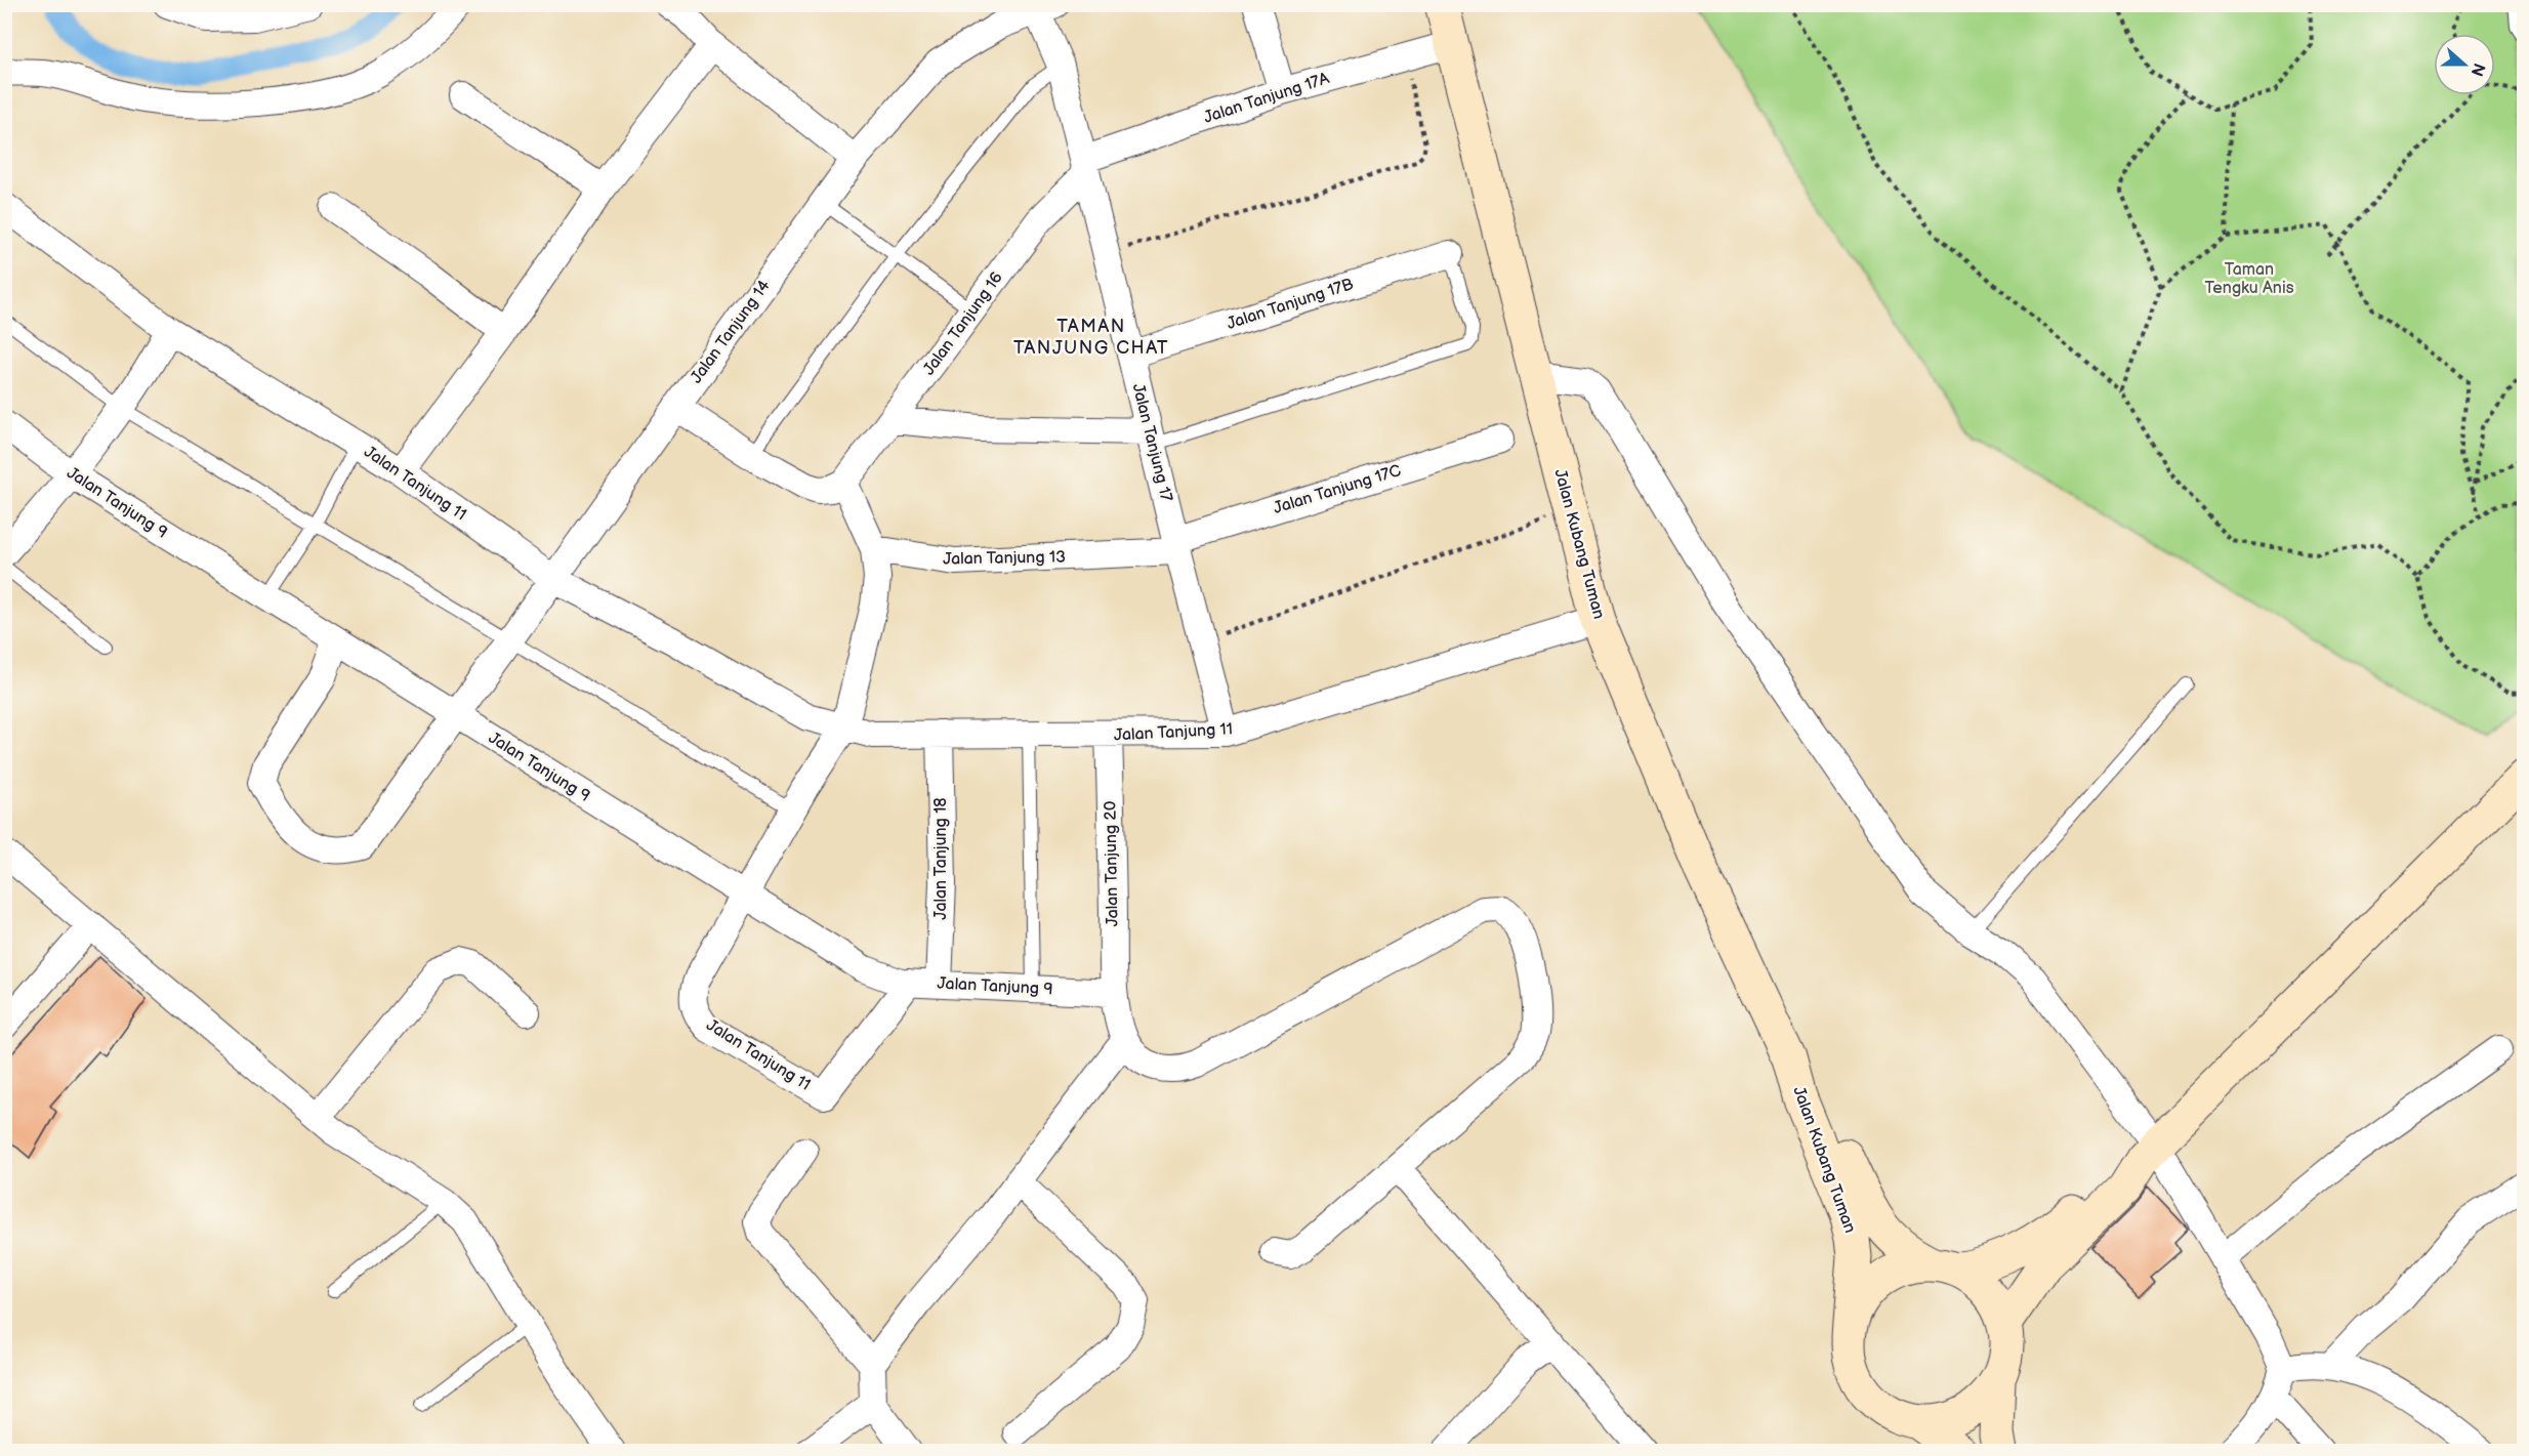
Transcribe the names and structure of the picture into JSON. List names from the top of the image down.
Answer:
{
  "streets": {
    "main road": ["Jalan Kubang Tuman"],
    "street": [
      "Jalan Tanjung 17A",
      "Jalan Tanjung 17B",
      "Jalan Tanjung 16",
      "Jalan Tanjung 14",
      "Jalan Tanjung 17",
      "Jalan Tanjung 11",
      "Jalan Tanjung 17C",
      "Jalan Tanjung 9",
      "Jalan Tanjung 13",
      "Jalan Tanjung 18",
      "Jalan Tanjung 20"
    ]
  },
  "crossings": [
    ["Jalan Tanjung 17A", "Jalan Tanjung 16"],
    ["Jalan Tanjung 17A", "Jalan Tanjung 17"],
    ["Jalan Tanjung 17A", "Jalan Kubang Tuman"],
    ["Jalan Tanjung 17B", "Jalan Tanjung 17"],
    ["Jalan Tanjung 16", "Jalan Tanjung 17"],
    ["Jalan Tanjung 14", "Jalan Tanjung 17"],
    ["Jalan Tanjung 14", "Jalan Tanjung 11"],
    ["Jalan Tanjung 14", "Jalan Tanjung 9"],
    ["Jalan Tanjung 17", "Jalan Tanjung 11"],
    ["Jalan Tanjung 17", "Jalan Tanjung 17C"],
    ["Jalan Tanjung 17", "Jalan Tanjung 13"],
    ["Jalan Tanjung 11", "Jalan Tanjung 9"],
    ["Jalan Tanjung 11", "Jalan Kubang Tuman"],
    ["Jalan Tanjung 11", "Jalan Tanjung 18"],
    ["Jalan Tanjung 11", "Jalan Tanjung 20"],
    ["Jalan Tanjung 17C", "Jalan Tanjung 13"],
    ["Jalan Tanjung 9", "Jalan Tanjung 18"],
    ["Jalan Tanjung 9", "Jalan Tanjung 20"]
  ],
  "districts": ["TAMAN TANJUNG CHAT"],
  "parks": ["Taman Tengku Anis"],
  "north": "right"
}
